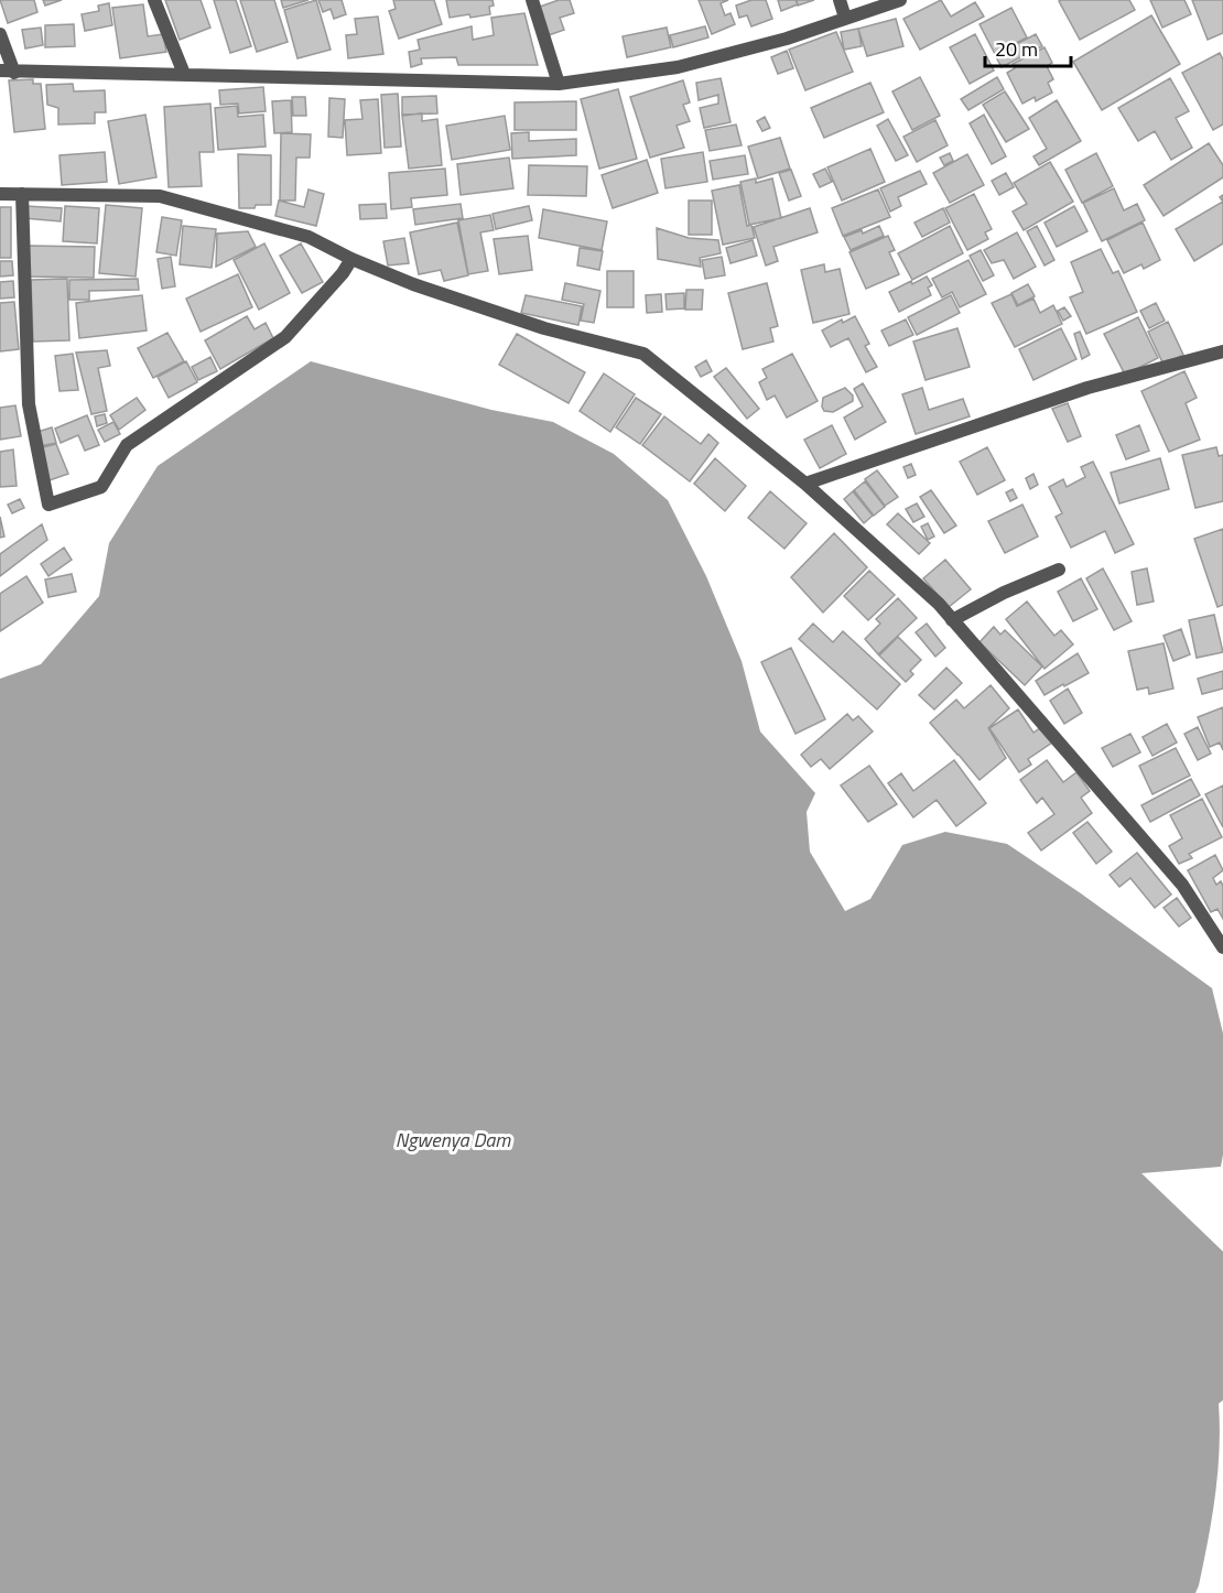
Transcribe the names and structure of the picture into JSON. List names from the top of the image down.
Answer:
{
  "water": ["Ngwenya Dam"],
  "scale_bar": "20 m"
}
